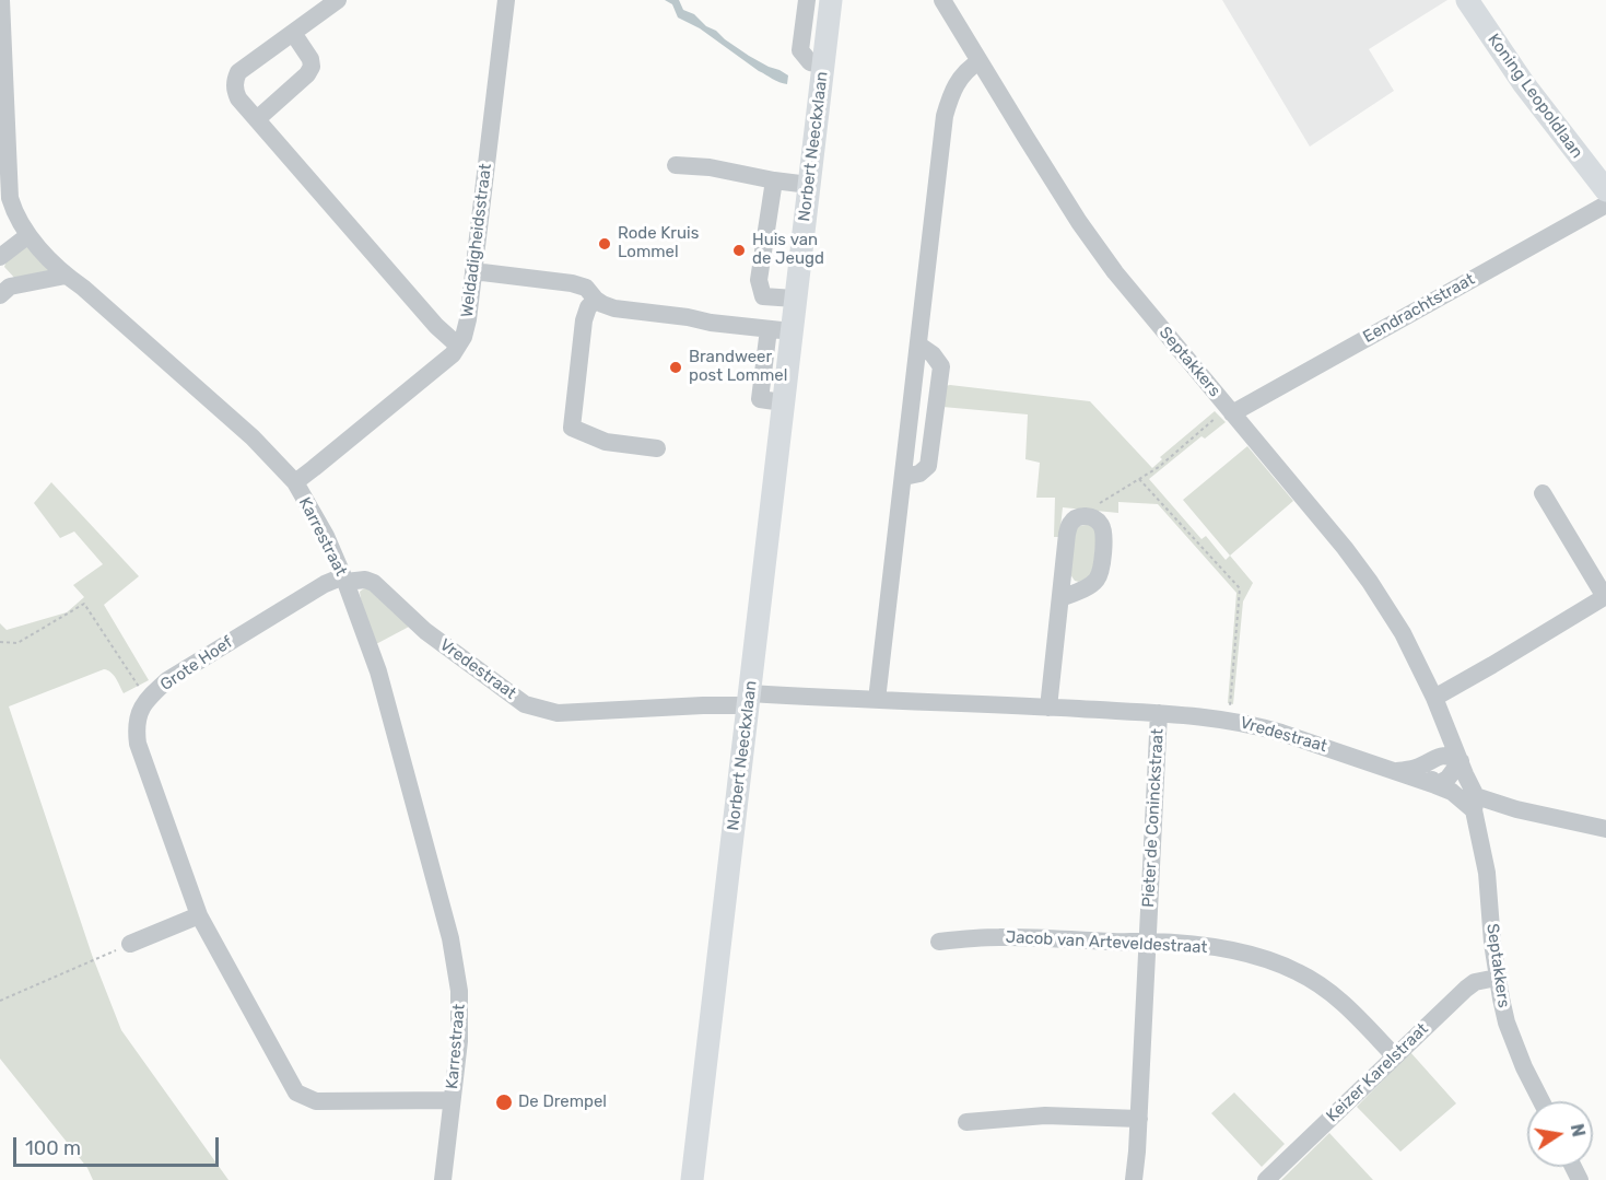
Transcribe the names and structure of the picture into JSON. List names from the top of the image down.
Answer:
{
  "streets": {
    "main road": ["Koning Leopoldlaan", "Norbert Neeckxlaan"],
    "street": [
      "Weldadigheidsstraat",
      "Eendrachtstraat",
      "Septakkers",
      "Karrestraat",
      "Grote Hoef",
      "Vredestraat",
      "Pieter de Coninckstraat",
      "Jacob van Arteveldestraat",
      "Keizer Karelstraat"
    ]
  },
  "crossings": [
    ["Norbert Neeckxlaan", "Vredestraat"],
    ["Weldadigheidsstraat", "Karrestraat"],
    ["Eendrachtstraat", "Septakkers"],
    ["Septakkers", "Vredestraat"],
    ["Septakkers", "Keizer Karelstraat"],
    ["Karrestraat", "Grote Hoef"],
    ["Karrestraat", "Vredestraat"],
    ["Grote Hoef", "Vredestraat"],
    ["Vredestraat", "Pieter de Coninckstraat"],
    ["Pieter de Coninckstraat", "Jacob van Arteveldestraat"],
    ["Jacob van Arteveldestraat", "Keizer Karelstraat"]
  ],
  "places": [
    "Rode Kruis Lommel",
    "Huis van de Jeugd",
    "Brandweer post Lommel",
    "De Drempel"
  ],
  "scale_bar": "100 m",
  "north": "right"
}
